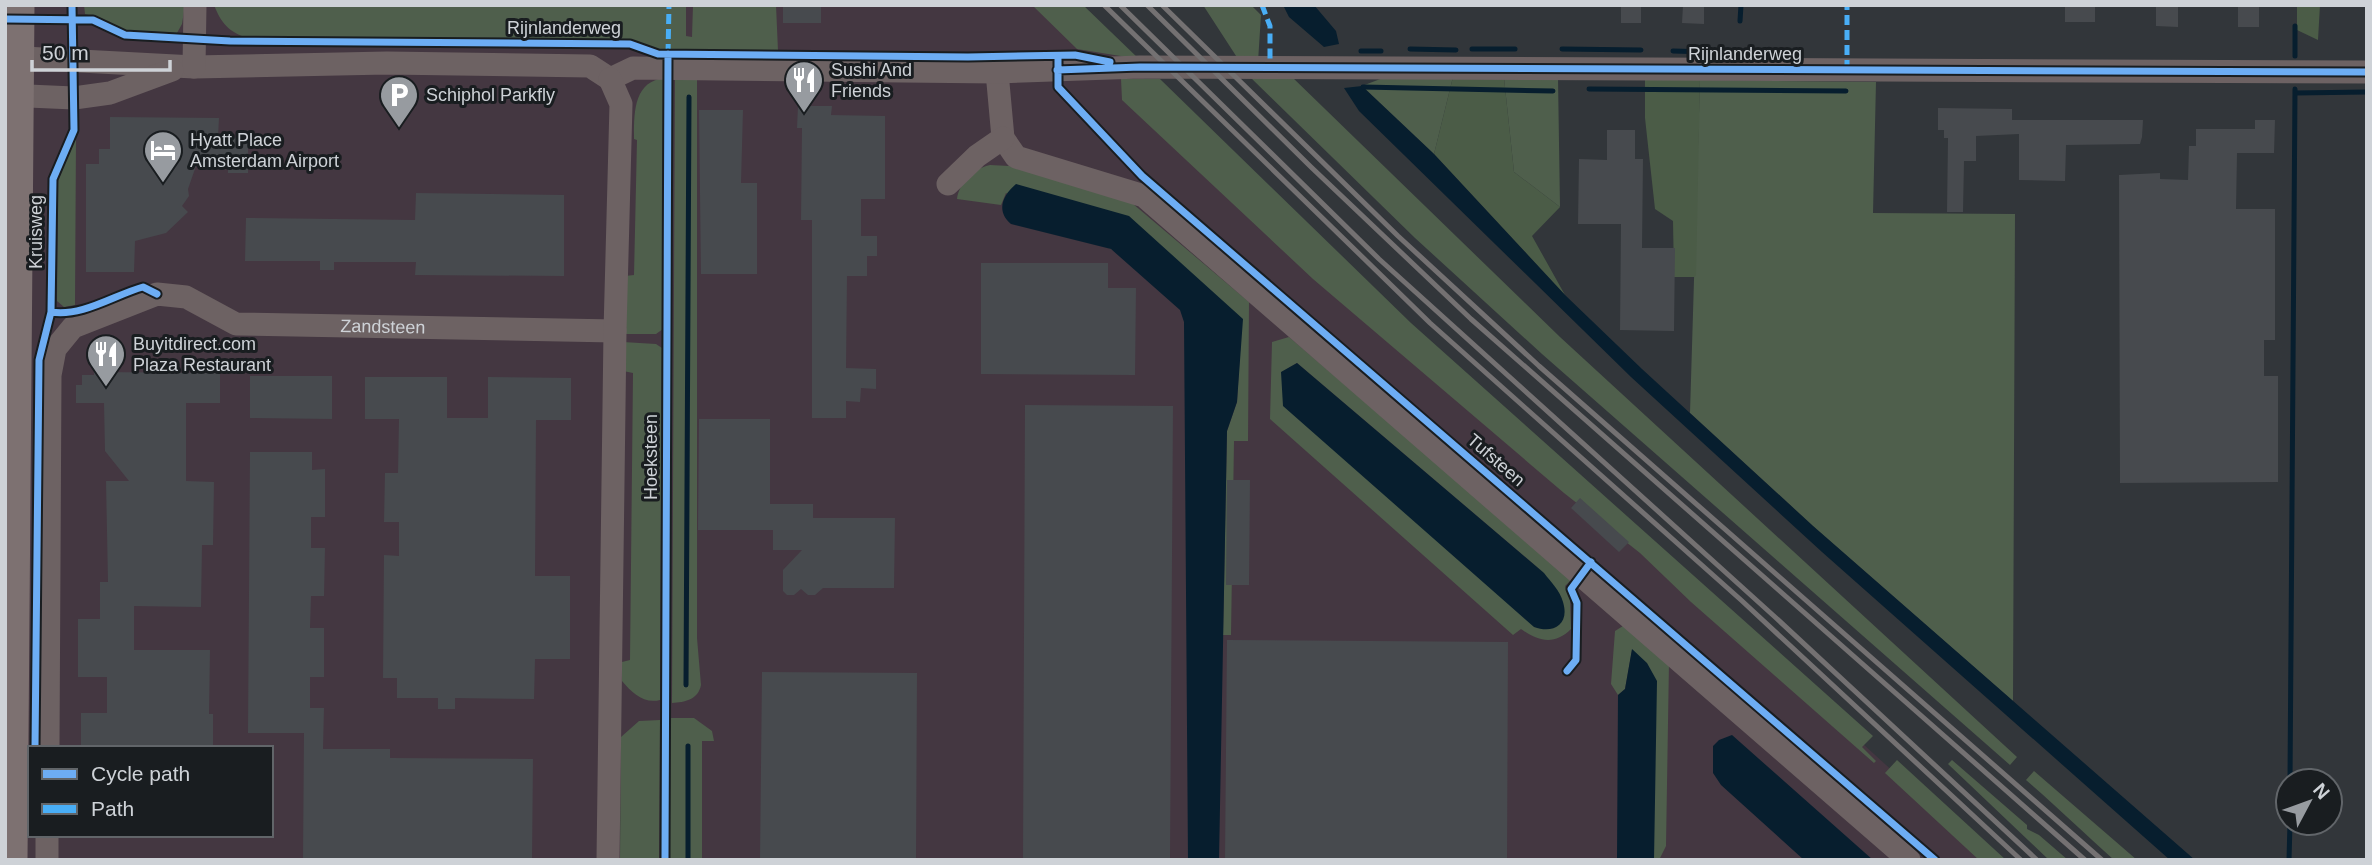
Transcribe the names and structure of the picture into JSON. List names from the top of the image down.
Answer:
{
  "streets": {
    "highway": ["Kruisweg"],
    "street": ["Rijnlanderweg", "Zandsteen", "Tufsteen"],
    "cycle path": ["Hoeksteen"]
  },
  "crossings": [
    ["Rijnlanderweg", "Kruisweg"]
  ],
  "places": {
    "restaurant": ["Sushi And Friends", "Buyitdirect.com Plaza Restaurant"],
    "parking": ["Schiphol Parkfly"],
    "hotel": ["Hyatt Place Amsterdam Airport"]
  },
  "legend": ["Cycle path", "Path"],
  "scale_bar": "50 m",
  "north": "top right"
}
